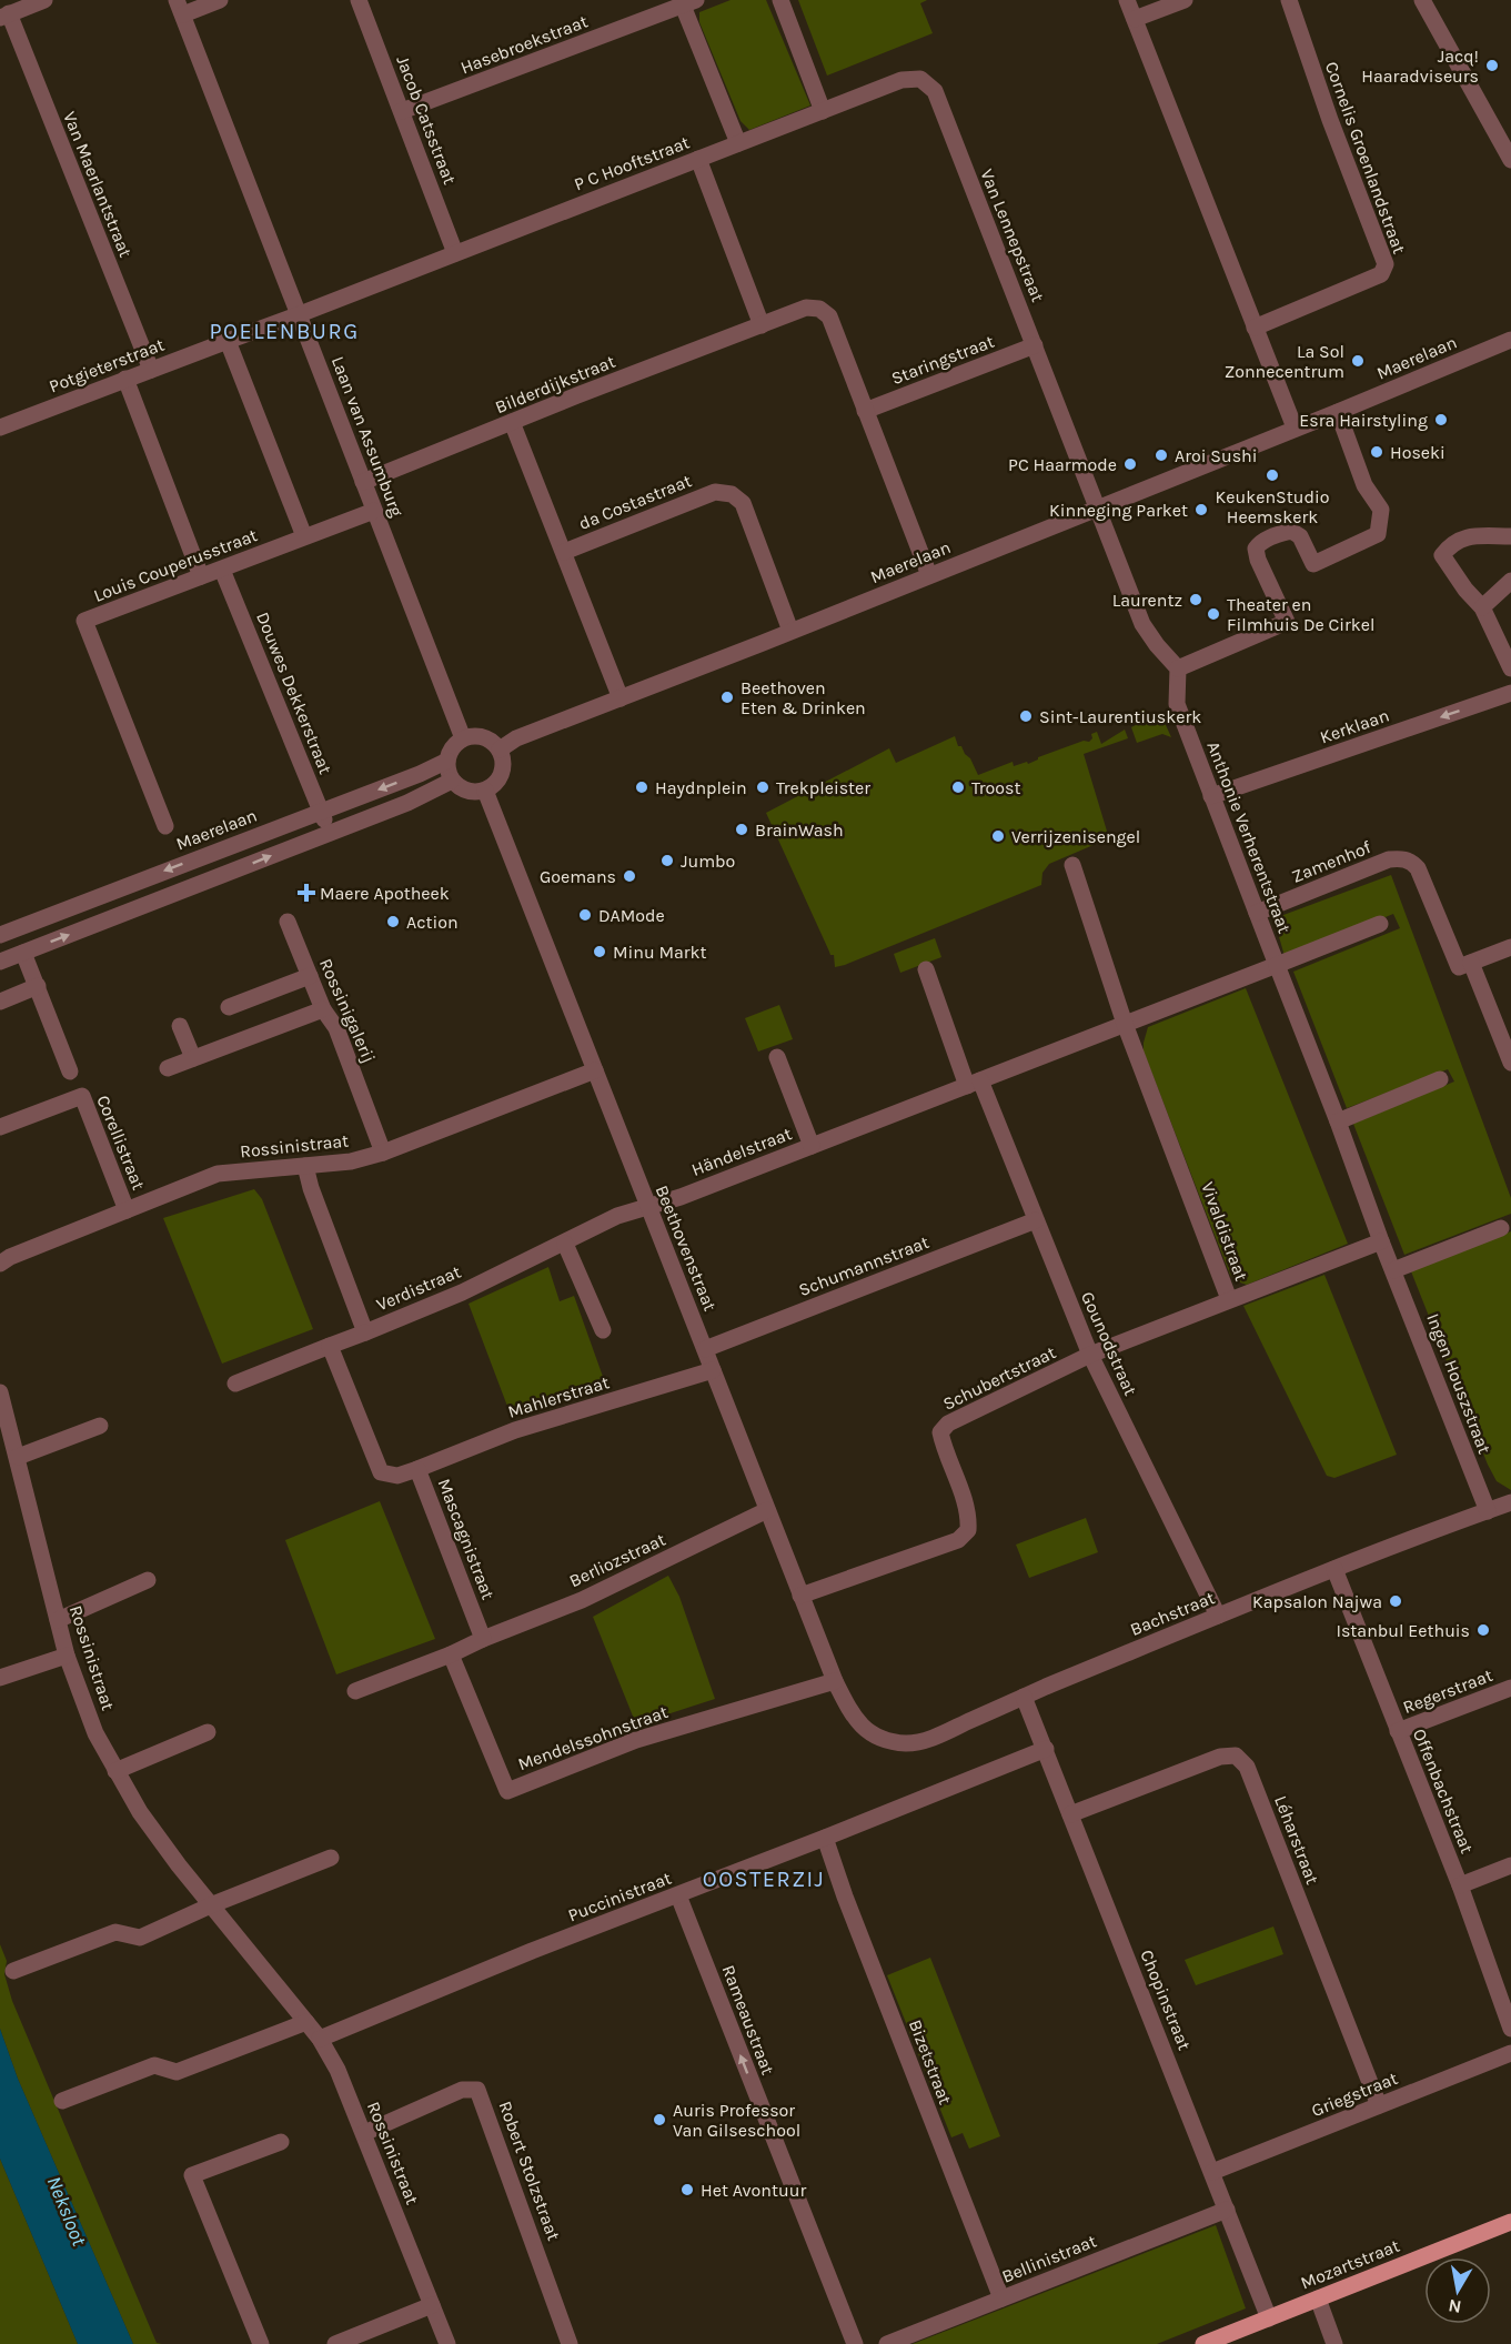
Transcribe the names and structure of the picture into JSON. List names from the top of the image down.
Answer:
{
  "streets": {
    "main road": ["Mozartstraat"],
    "street": [
      "Hasebroekstraat",
      "Jacob Catsstraat",
      "Cornelis Groenlandstraat",
      "P C Hooftstraat",
      "Van Maerlantstraat",
      "Van Lennepstraat",
      "Maerelaan",
      "Staringstraat",
      "Potgieterstraat",
      "Bilderdijkstraat",
      "Laan van Assumburg",
      "da Costastraat",
      "Louis Couperusstraat",
      "Douwes Dekkerstraat",
      "Kerklaan",
      "Anthonie Verherentstraat",
      "Zamenhof",
      "Rossinigalerij",
      "Corellistraat",
      "Rossinistraat",
      "Händelstraat",
      "Vivaldistraat",
      "Beethovenstraat",
      "Schumannstraat",
      "Verdistraat",
      "Gounodstraat",
      "Schubertstraat",
      "Ingen Houszstraat",
      "Mahlerstraat",
      "Mascagnistraat",
      "Berliozstraat",
      "Bachstraat",
      "Regerstraat",
      "Mendelssohnstraat",
      "Offenbachstraat",
      "Léharstraat",
      "Puccinistraat",
      "Chopinstraat",
      "Rameaustraat",
      "Bizetstraat",
      "Griegstraat",
      "Robert Stolzstraat",
      "Bellinistraat"
    ]
  },
  "crossings": [
    ["Hasebroekstraat", "Jacob Catsstraat"],
    ["Jacob Catsstraat", "P C Hooftstraat"],
    ["P C Hooftstraat", "Van Lennepstraat"],
    ["P C Hooftstraat", "Potgieterstraat"],
    ["P C Hooftstraat", "Laan van Assumburg"],
    ["Van Maerlantstraat", "Potgieterstraat"],
    ["Van Lennepstraat", "Maerelaan"],
    ["Van Lennepstraat", "Staringstraat"],
    ["Maerelaan", "Bilderdijkstraat"],
    ["Maerelaan", "Laan van Assumburg"],
    ["Maerelaan", "da Costastraat"],
    ["Maerelaan", "Douwes Dekkerstraat"],
    ["Maerelaan", "Beethovenstraat"],
    ["Staringstraat", "Bilderdijkstraat"],
    ["Potgieterstraat", "Laan van Assumburg"],
    ["Bilderdijkstraat", "Laan van Assumburg"],
    ["Laan van Assumburg", "Louis Couperusstraat"],
    ["Laan van Assumburg", "Beethovenstraat"],
    ["Louis Couperusstraat", "Douwes Dekkerstraat"],
    ["Kerklaan", "Anthonie Verherentstraat"],
    ["Anthonie Verherentstraat", "Zamenhof"],
    ["Anthonie Verherentstraat", "Händelstraat"],
    ["Anthonie Verherentstraat", "Ingen Houszstraat"],
    ["Rossinigalerij", "Rossinistraat"],
    ["Corellistraat", "Rossinistraat"],
    ["Rossinistraat", "Beethovenstraat"],
    ["Rossinistraat", "Verdistraat"],
    ["Rossinistraat", "Puccinistraat"],
    ["Rossinistraat", "Robert Stolzstraat"],
    ["Händelstraat", "Vivaldistraat"],
    ["Händelstraat", "Beethovenstraat"],
    ["Händelstraat", "Verdistraat"],
    ["Händelstraat", "Gounodstraat"],
    ["Händelstraat", "Ingen Houszstraat"],
    ["Vivaldistraat", "Schubertstraat"],
    ["Vivaldistraat", "Ingen Houszstraat"],
    ["Beethovenstraat", "Schumannstraat"],
    ["Beethovenstraat", "Verdistraat"],
    ["Beethovenstraat", "Schubertstraat"],
    ["Beethovenstraat", "Mahlerstraat"],
    ["Beethovenstraat", "Berliozstraat"],
    ["Beethovenstraat", "Bachstraat"],
    ["Beethovenstraat", "Mendelssohnstraat"],
    ["Schumannstraat", "Gounodstraat"],
    ["Gounodstraat", "Schubertstraat"],
    ["Gounodstraat", "Bachstraat"],
    ["Ingen Houszstraat", "Bachstraat"],
    ["Mahlerstraat", "Mascagnistraat"],
    ["Mascagnistraat", "Berliozstraat"],
    ["Bachstraat", "Offenbachstraat"],
    ["Bachstraat", "Chopinstraat"],
    ["Regerstraat", "Offenbachstraat"],
    ["Léharstraat", "Chopinstraat"],
    ["Léharstraat", "Griegstraat"],
    ["Puccinistraat", "Chopinstraat"],
    ["Puccinistraat", "Rameaustraat"],
    ["Puccinistraat", "Bizetstraat"],
    ["Chopinstraat", "Griegstraat"],
    ["Chopinstraat", "Bellinistraat"],
    ["Chopinstraat", "Mozartstraat"],
    ["Bizetstraat", "Bellinistraat"]
  ],
  "one_way": ["Kerklaan", "Rameaustraat"],
  "districts": ["POELENBURG", "OOSTERZIJ"],
  "water": ["Neksloot"],
  "places": {
    "other": [
      "Jacq! Haaradviseurs",
      "La Sol Zonnecentrum",
      "Esra Hairstyling",
      "Hoseki",
      "Aroi Sushi",
      "PC Haarmode",
      "KeukenStudio Heemskerk",
      "Kinneging Parket",
      "Laurentz",
      "Theater en Filmhuis De Cirkel",
      "Beethoven Eten & Drinken",
      "Sint-Laurentiuskerk",
      "Haydnplein",
      "Trekpleister",
      "Troost",
      "BrainWash",
      "Verrijzenisengel",
      "Jumbo",
      "Goemans",
      "DAMode",
      "Action",
      "Minu Markt",
      "Kapsalon Najwa",
      "Istanbul Eethuis",
      "Auris Professor Van Gilseschool",
      "Het Avontuur"
    ],
    "health": ["Maere Apotheek"]
  },
  "north": "bottom"
}
